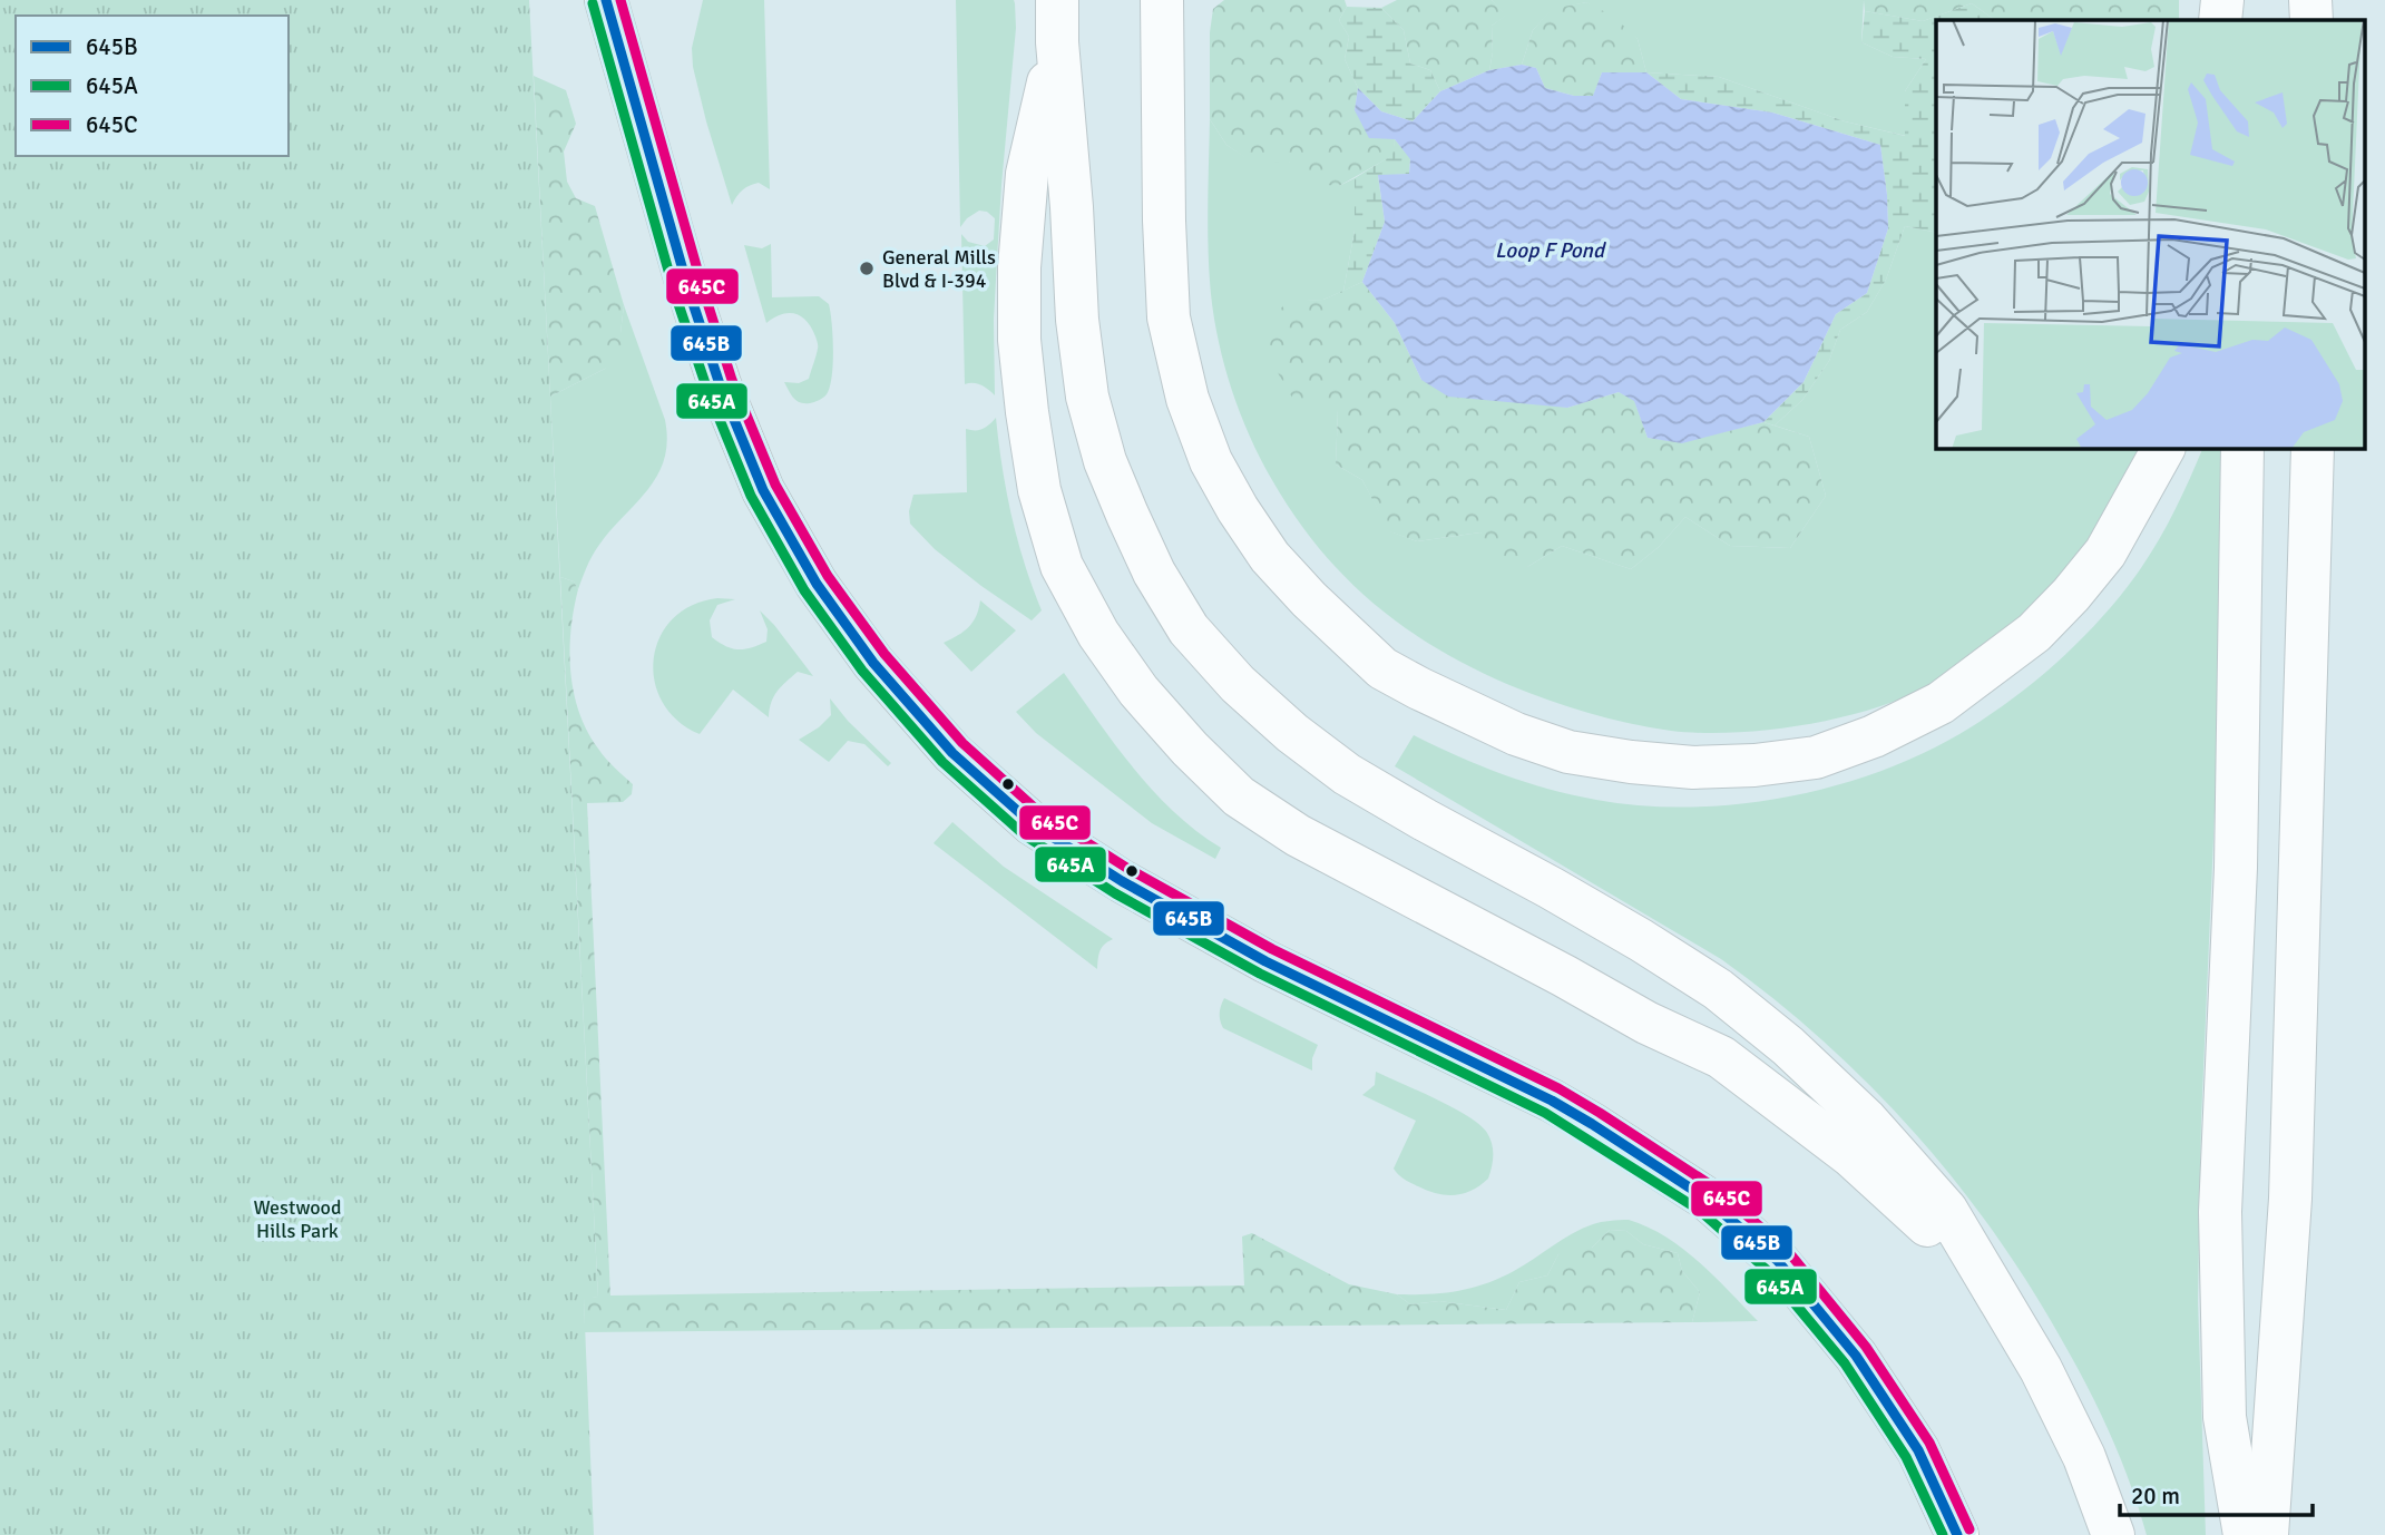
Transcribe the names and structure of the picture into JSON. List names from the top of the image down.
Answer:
{
  "water": ["Loop F Pond"],
  "parks": ["Westwood Hills Park"],
  "places": ["General Mills Blvd & I-394"],
  "lines": ["transit line 645B", "transit line 645C", "transit line 645A"],
  "legend": ["645B", "645A", "645C"],
  "scale_bar": "20 m"
}
